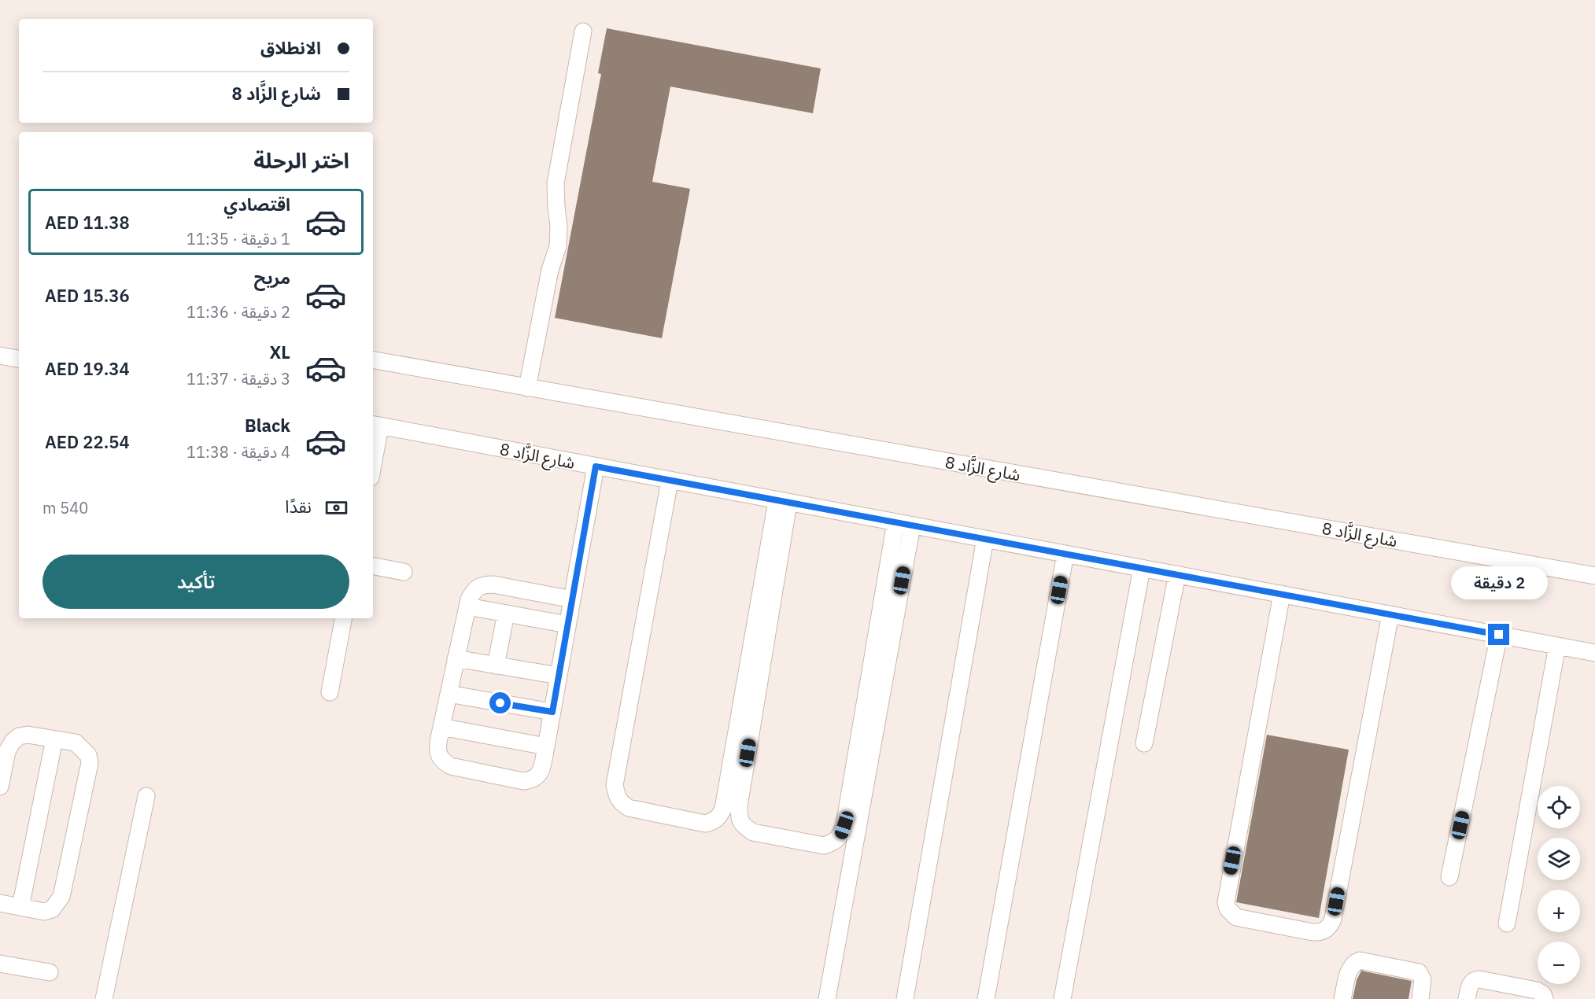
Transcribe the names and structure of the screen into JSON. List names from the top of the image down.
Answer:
{
  "streets": {
    "street": ["شارع الزَّاد 8"]
  },
  "page": {
    "banner": ["الانطلاق", "شارع الزَّاد 8"],
    "heading": "اختر الرحلة",
    "list": [
      {
        "name": "اقتصادي",
        "note": "1 دقيقة · 11:35",
        "value": "AED 11.38"
      },
      {
        "name": "مريح",
        "note": "2 دقيقة · 11:36",
        "value": "AED 15.36"
      },
      {
        "name": "XL",
        "note": "3 دقيقة · 11:37",
        "value": "AED 19.34"
      },
      {
        "name": "Black",
        "note": "4 دقيقة · 11:38",
        "value": "AED 22.54"
      }
    ],
    "pay": ["نقدًا", "540 m"],
    "buttons": "تأكيد",
    "bubble": "2 دقيقة",
    "map_buttons": ["+", "−"]
  }
}
